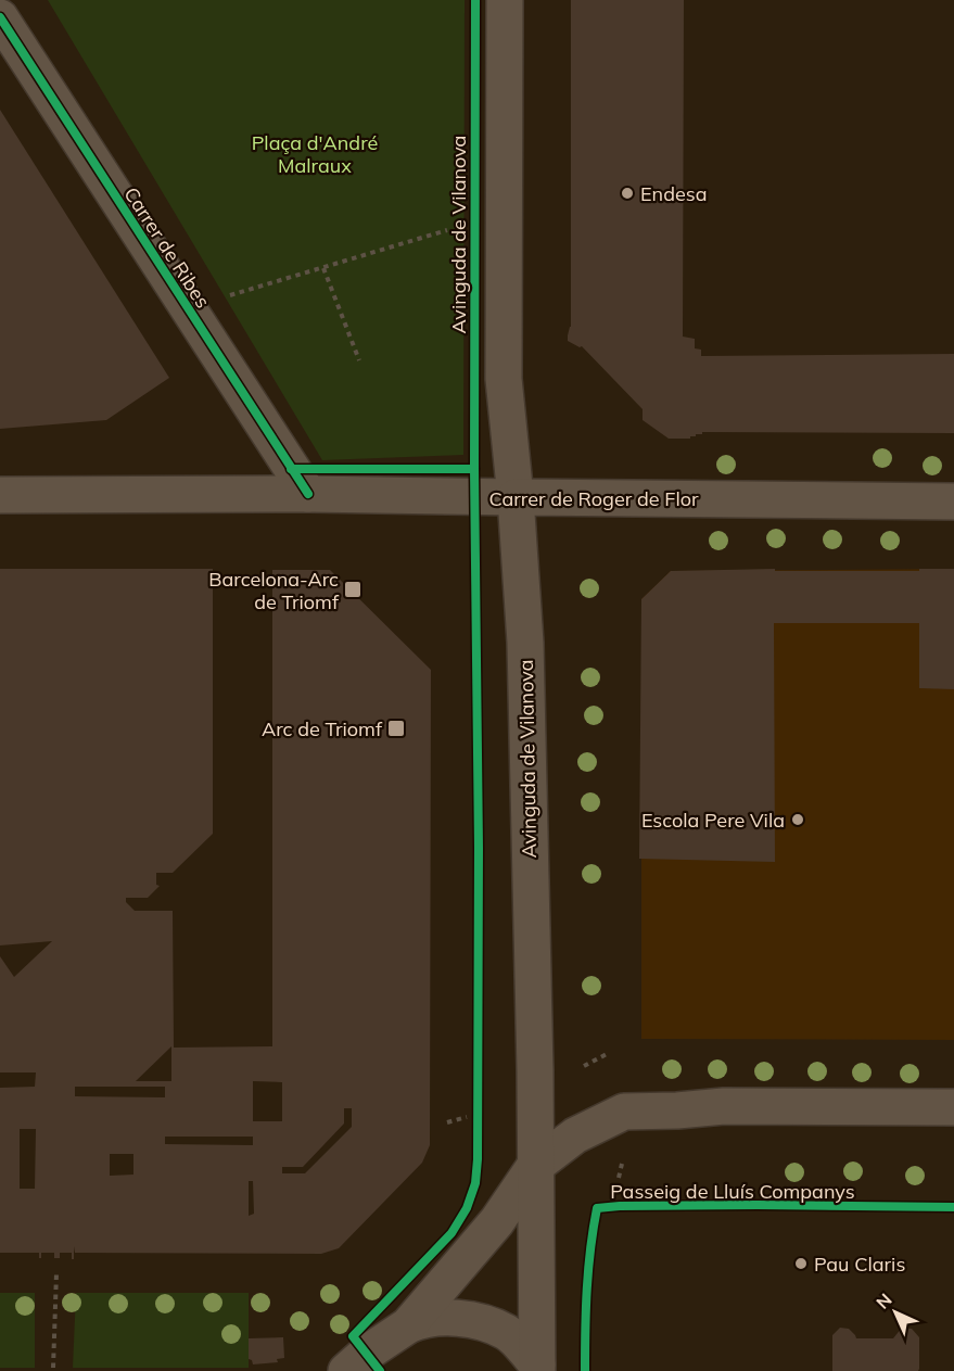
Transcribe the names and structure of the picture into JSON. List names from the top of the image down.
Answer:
{
  "streets": {
    "street": ["Avinguda de Vilanova", "Carrer de Ribes", "Carrer de Roger de Flor"],
    "cycle path": ["Passeig de Lluís Companys"]
  },
  "crossings": [
    ["Avinguda de Vilanova", "Carrer de Roger de Flor"],
    ["Carrer de Ribes", "Carrer de Roger de Flor"]
  ],
  "parks": ["Plaça d'André Malraux"],
  "places": {
    "other": ["Endesa", "Escola Pere Vila", "Pau Claris"],
    "transit": ["Barcelona-Arc de Triomf", "Arc de Triomf"]
  },
  "north": "top left"
}
